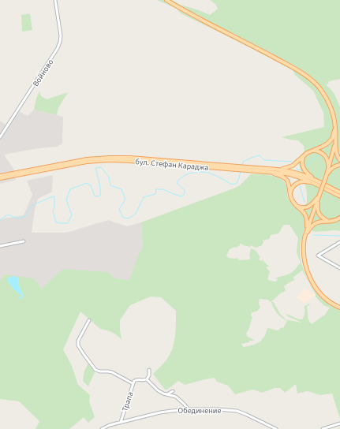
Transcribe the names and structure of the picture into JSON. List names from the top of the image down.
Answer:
{
  "streets": {
    "main road": ["бул. Стефан Караджа"],
    "street": ["Войново", "Трапа", "Обединение"]
  },
  "crossings": [
    ["Трапа", "Обединение"]
  ]
}
